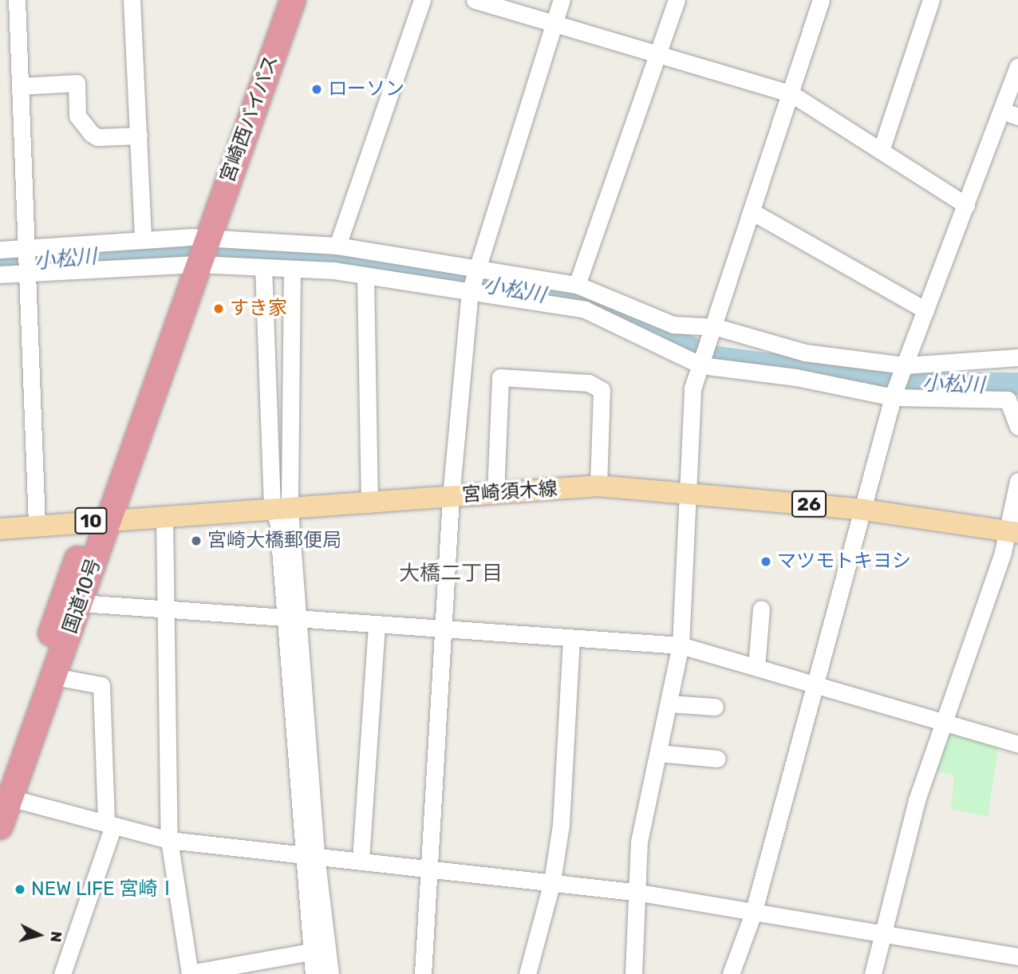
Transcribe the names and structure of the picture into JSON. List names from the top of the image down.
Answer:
{
  "streets": {
    "highway": ["宮崎西バイパス", "10", "国道10号"],
    "main road": ["宮崎須木線", "26"]
  },
  "crossings": [
    ["宮崎西バイパス", "国道10号"],
    ["宮崎須木線", "国道10号"]
  ],
  "districts": ["大橋二丁目"],
  "water": ["小松川"],
  "places": [
    "ローソン",
    "すき家",
    "宮崎大橋郵便局",
    "マツモトキヨシ",
    "NEW LIFE 宮崎Ⅰ"
  ],
  "north": "right"
}
